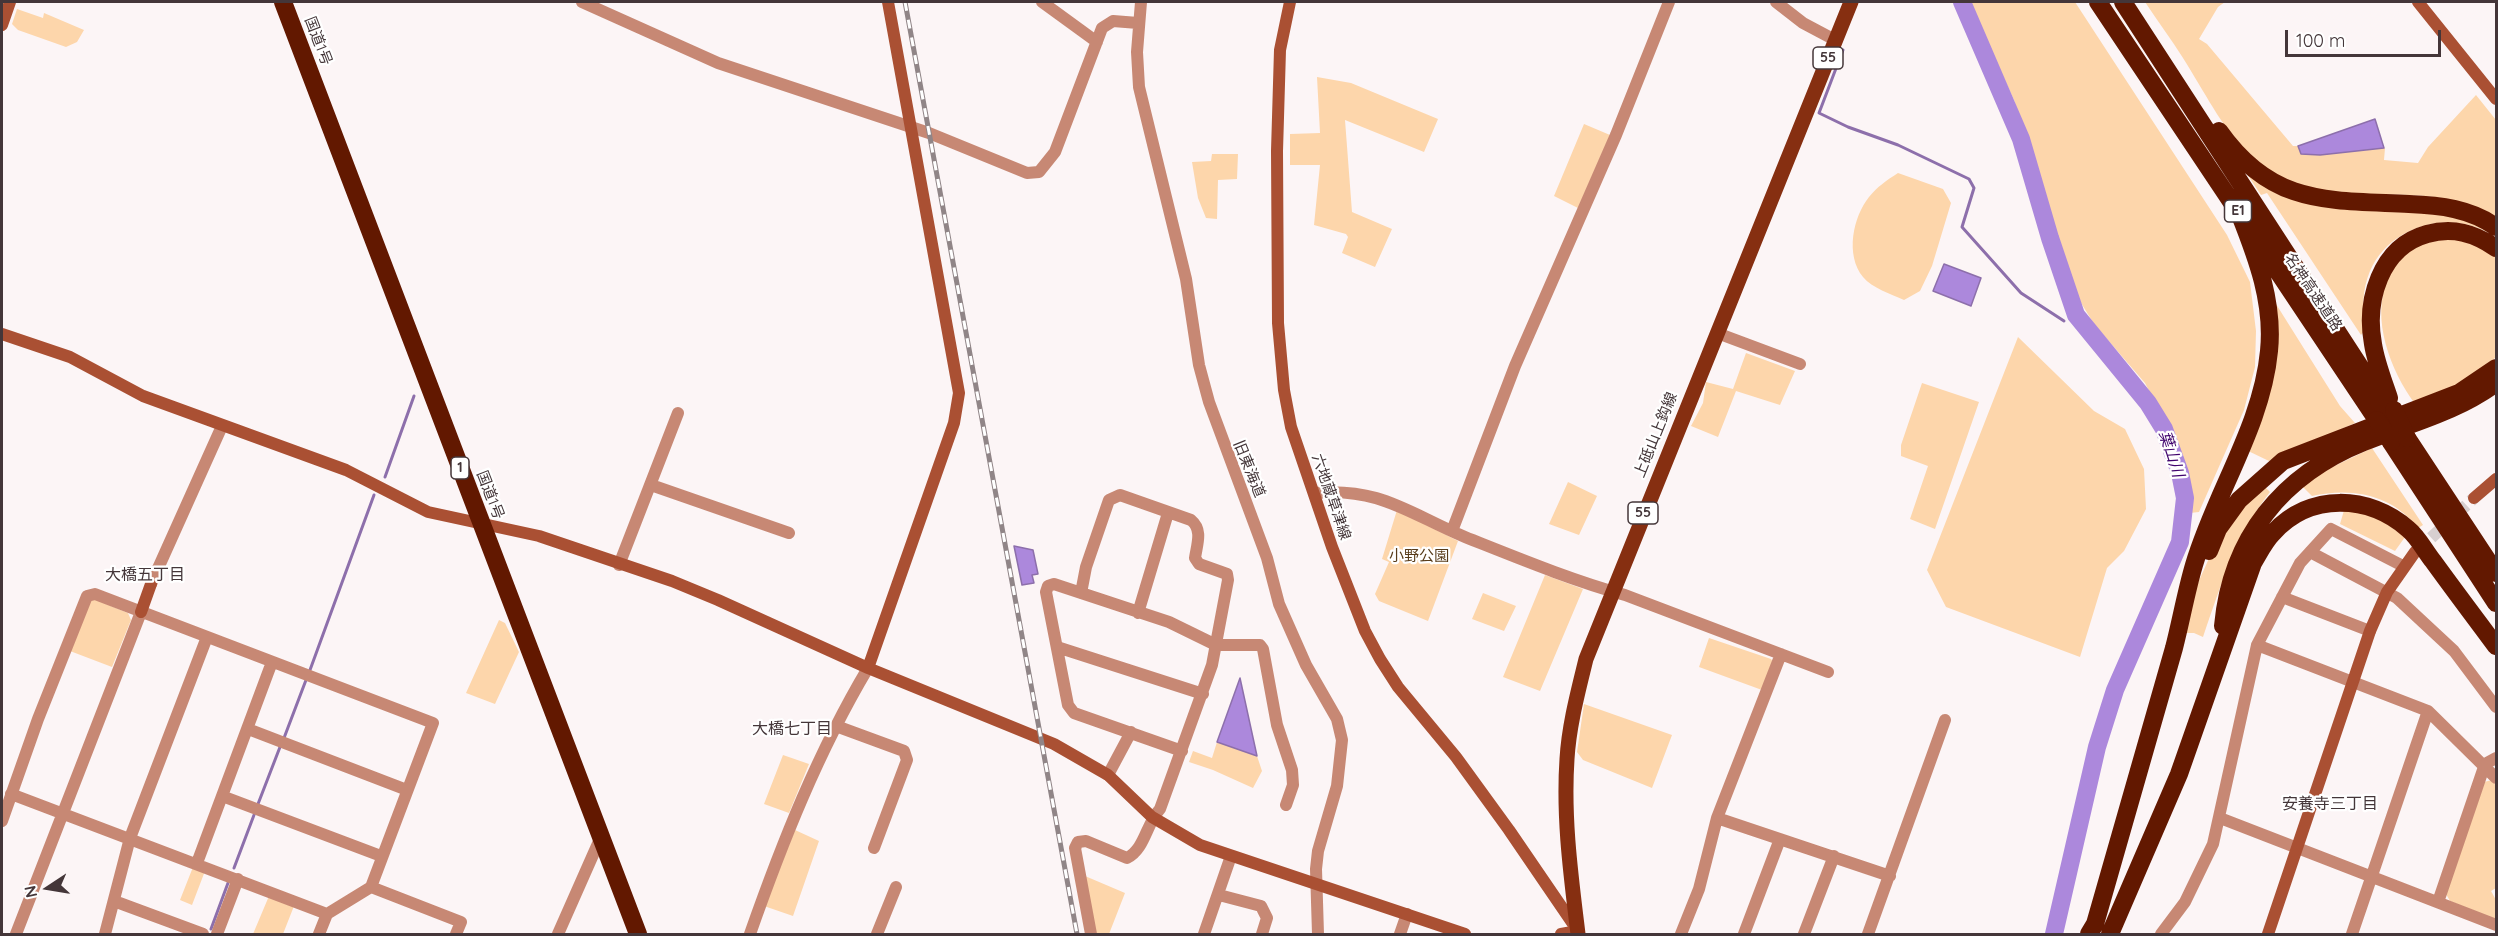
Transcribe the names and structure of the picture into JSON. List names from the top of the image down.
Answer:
{
  "streets": {
    "highway": [
      "国道1号",
      "E1",
      "名神高速道路",
      "1"
    ],
    "main road": ["55", "上砥山上鈎線"],
    "street": ["旧東海道", "六地蔵草津線"]
  },
  "crossings": [
    ["上砥山上鈎線", "六地蔵草津線"]
  ],
  "districts": ["大橋五丁目", "大橋七丁目", "安養寺三丁目"],
  "water": ["葉山川"],
  "parks": ["小野公園"],
  "scale_bar": "100 m",
  "north": "left"
}
